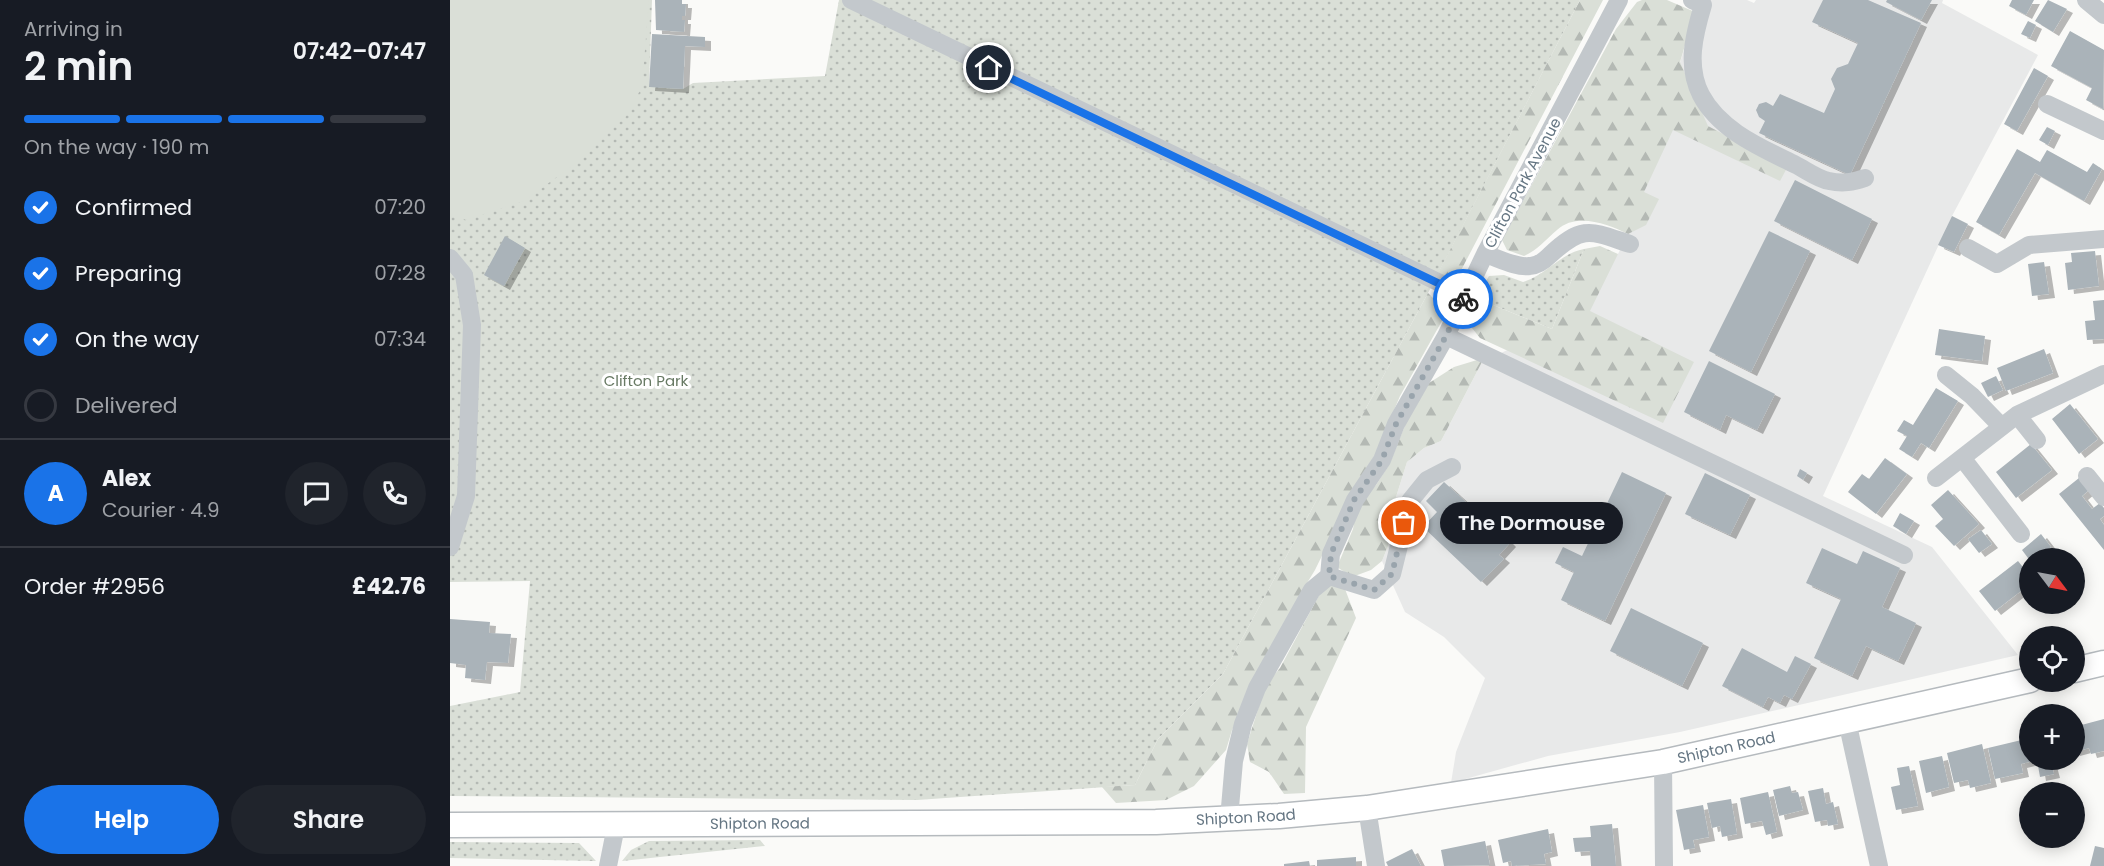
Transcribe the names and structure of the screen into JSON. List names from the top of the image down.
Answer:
{
  "streets": {
    "main road": ["Shipton Road"],
    "street": ["Clifton Park Avenue"]
  },
  "parks": ["Clifton Park"],
  "places": ["The Dormouse"],
  "north": "bottom right",
  "page": {
    "heading": ["2 min", "Arriving in", "07:42–07:47"],
    "panel": [
      "Alex",
      "Courier · 4.9",
      "Order #2956",
      "£42.76"
    ],
    "bar": "On the way · 190 m",
    "list": [
      ["Confirmed", "07:20"],
      ["Preparing", "07:28"],
      ["On the way", "07:34"],
      "Delivered"
    ],
    "round": "A",
    "bubble": "The Dormouse",
    "map_buttons": ["+", "−"],
    "buttons": ["Help", "Share"]
  }
}
